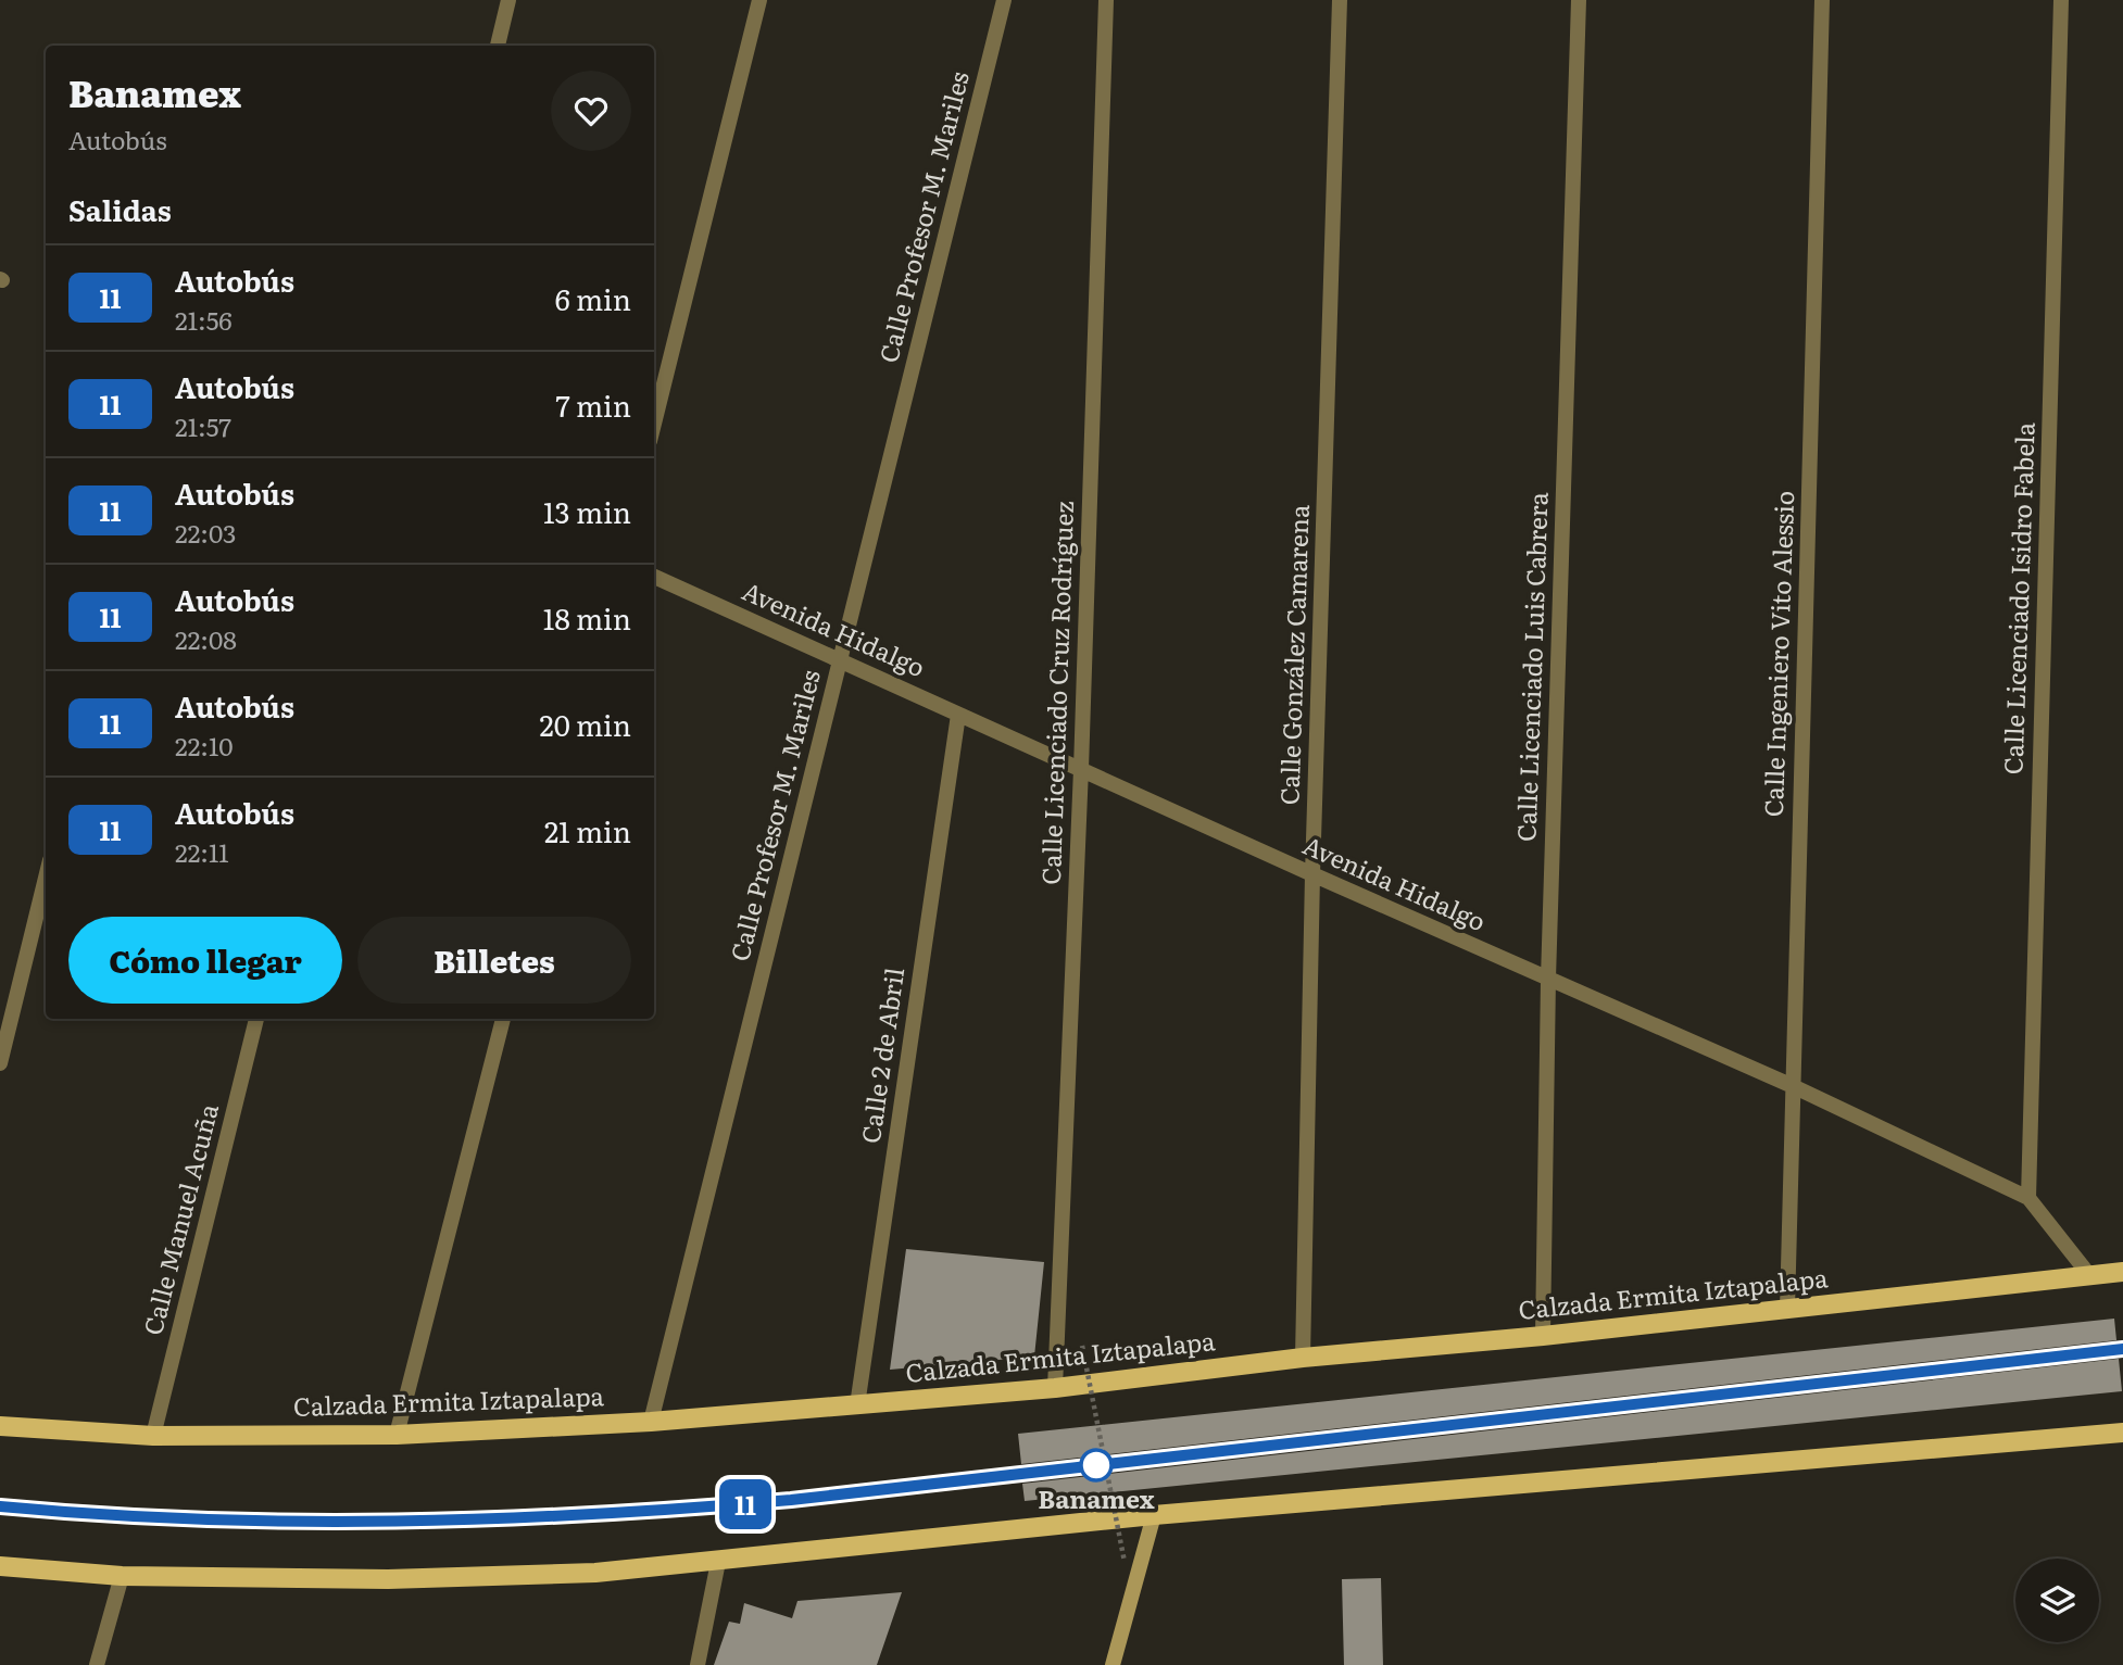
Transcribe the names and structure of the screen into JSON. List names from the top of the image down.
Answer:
{
  "streets": {
    "main road": ["Calzada Ermita Iztapalapa"],
    "street": [
      "Calle Profesor M. Mariles",
      "Calle Licenciado Isidro Fabela",
      "Avenida Hidalgo",
      "Calle Ingeniero Vito Alessio",
      "Calle González Camarena",
      "Calle Licenciado Luis Cabrera",
      "Calle Licenciado Cruz Rodríguez",
      "Calle 2 de Abril",
      "Calle Manuel Acuña"
    ]
  },
  "crossings": [
    ["Calle Profesor M. Mariles", "Avenida Hidalgo"],
    ["Calle Profesor M. Mariles", "Calzada Ermita Iztapalapa"],
    ["Calle Licenciado Isidro Fabela", "Avenida Hidalgo"],
    ["Avenida Hidalgo", "Calle Ingeniero Vito Alessio"],
    ["Avenida Hidalgo", "Calle González Camarena"],
    ["Avenida Hidalgo", "Calle Licenciado Luis Cabrera"],
    ["Avenida Hidalgo", "Calle Licenciado Cruz Rodríguez"],
    ["Avenida Hidalgo", "Calle 2 de Abril"],
    ["Avenida Hidalgo", "Calzada Ermita Iztapalapa"],
    ["Calle Ingeniero Vito Alessio", "Calzada Ermita Iztapalapa"],
    ["Calle González Camarena", "Calzada Ermita Iztapalapa"],
    ["Calle Licenciado Luis Cabrera", "Calzada Ermita Iztapalapa"],
    ["Calle Licenciado Cruz Rodríguez", "Calzada Ermita Iztapalapa"],
    ["Calle 2 de Abril", "Calzada Ermita Iztapalapa"],
    ["Calle Manuel Acuña", "Calzada Ermita Iztapalapa"]
  ],
  "places": ["Banamex"],
  "lines": ["bus line 11"],
  "page": {
    "on_map": "11",
    "heading": [
      ["Banamex", "Autobús"],
      "Salidas"
    ],
    "list": [
      {
        "mark": "11",
        "name": "Autobús",
        "note": "21:56",
        "value": "6 min"
      },
      {
        "mark": "11",
        "name": "Autobús",
        "note": "21:57",
        "value": "7 min"
      },
      {
        "mark": "11",
        "name": "Autobús",
        "note": "22:03",
        "value": "13 min"
      },
      {
        "mark": "11",
        "name": "Autobús",
        "note": "22:08",
        "value": "18 min"
      },
      {
        "mark": "11",
        "name": "Autobús",
        "note": "22:10",
        "value": "20 min"
      },
      {
        "mark": "11",
        "name": "Autobús",
        "note": "22:11",
        "value": "21 min"
      }
    ],
    "buttons": ["Cómo llegar", "Billetes"]
  }
}
